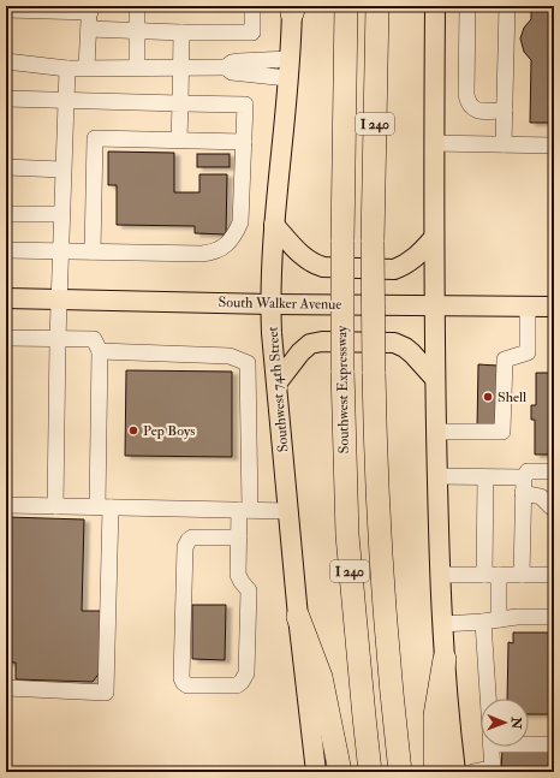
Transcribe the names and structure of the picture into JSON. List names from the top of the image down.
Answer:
{
  "streets": {
    "highway": ["I 240", "Southwest Expressway"],
    "main road": ["South Walker Avenue", "Southwest 74th Street"]
  },
  "crossings": [
    ["South Walker Avenue", "Southwest 74th Street"]
  ],
  "places": ["Shell", "Pep Boys"],
  "north": "right"
}
